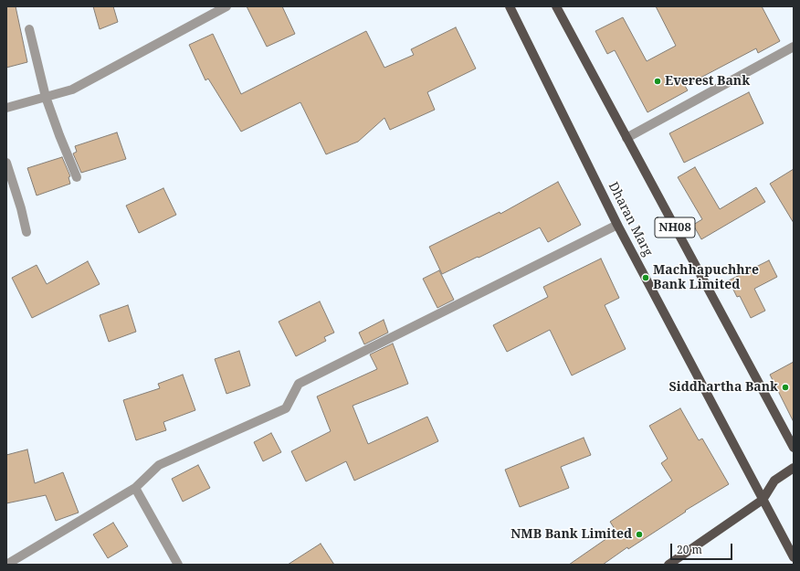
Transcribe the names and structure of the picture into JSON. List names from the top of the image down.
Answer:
{
  "streets": {
    "main road": ["Dharan Marg", "NH08"]
  },
  "places": [
    "Everest Bank",
    "Machhapuchhre Bank Limited",
    "Siddhartha Bank",
    "NMB Bank Limited"
  ],
  "scale_bar": "20 m"
}
